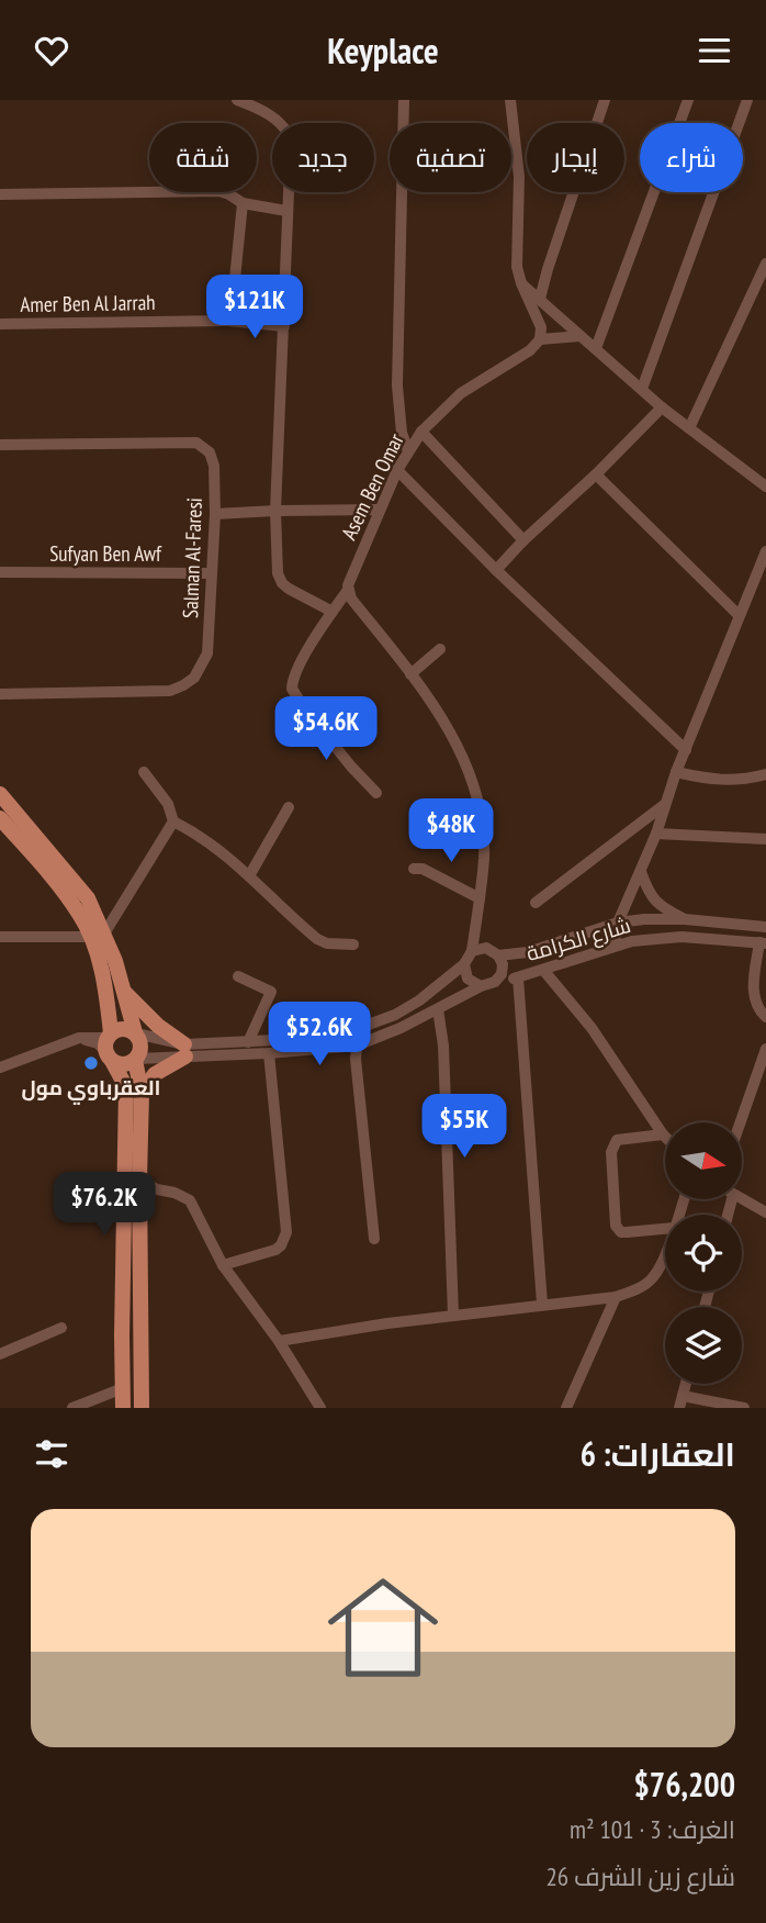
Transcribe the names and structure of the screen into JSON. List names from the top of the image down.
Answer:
{
  "streets": {
    "street": [
      "Amer Ben Al Jarrah",
      "Asem Ben Omar",
      "Sufyan Ben Awf",
      "Salman Al-Faresi",
      "شارع الكرامة"
    ]
  },
  "crossings": [
    ["Sufyan Ben Awf", "Salman Al-Faresi"]
  ],
  "places": ["العقرباوي مول"],
  "north": "right",
  "page": {
    "header": "Keyplace",
    "chip": [
      "شراء",
      "إيجار",
      "تصفية",
      "جديد",
      "شقة"
    ],
    "price": [
      "$121K",
      "$54.6K",
      "$48K",
      "$52.6K",
      "$55K",
      "$76.2K"
    ],
    "heading": "العقارات: 6",
    "list": [
      {
        "name": "$76,200",
        "note": "الغرف: 3 · 101 m² · شارع زين الشرف 26"
      }
    ]
  }
}
